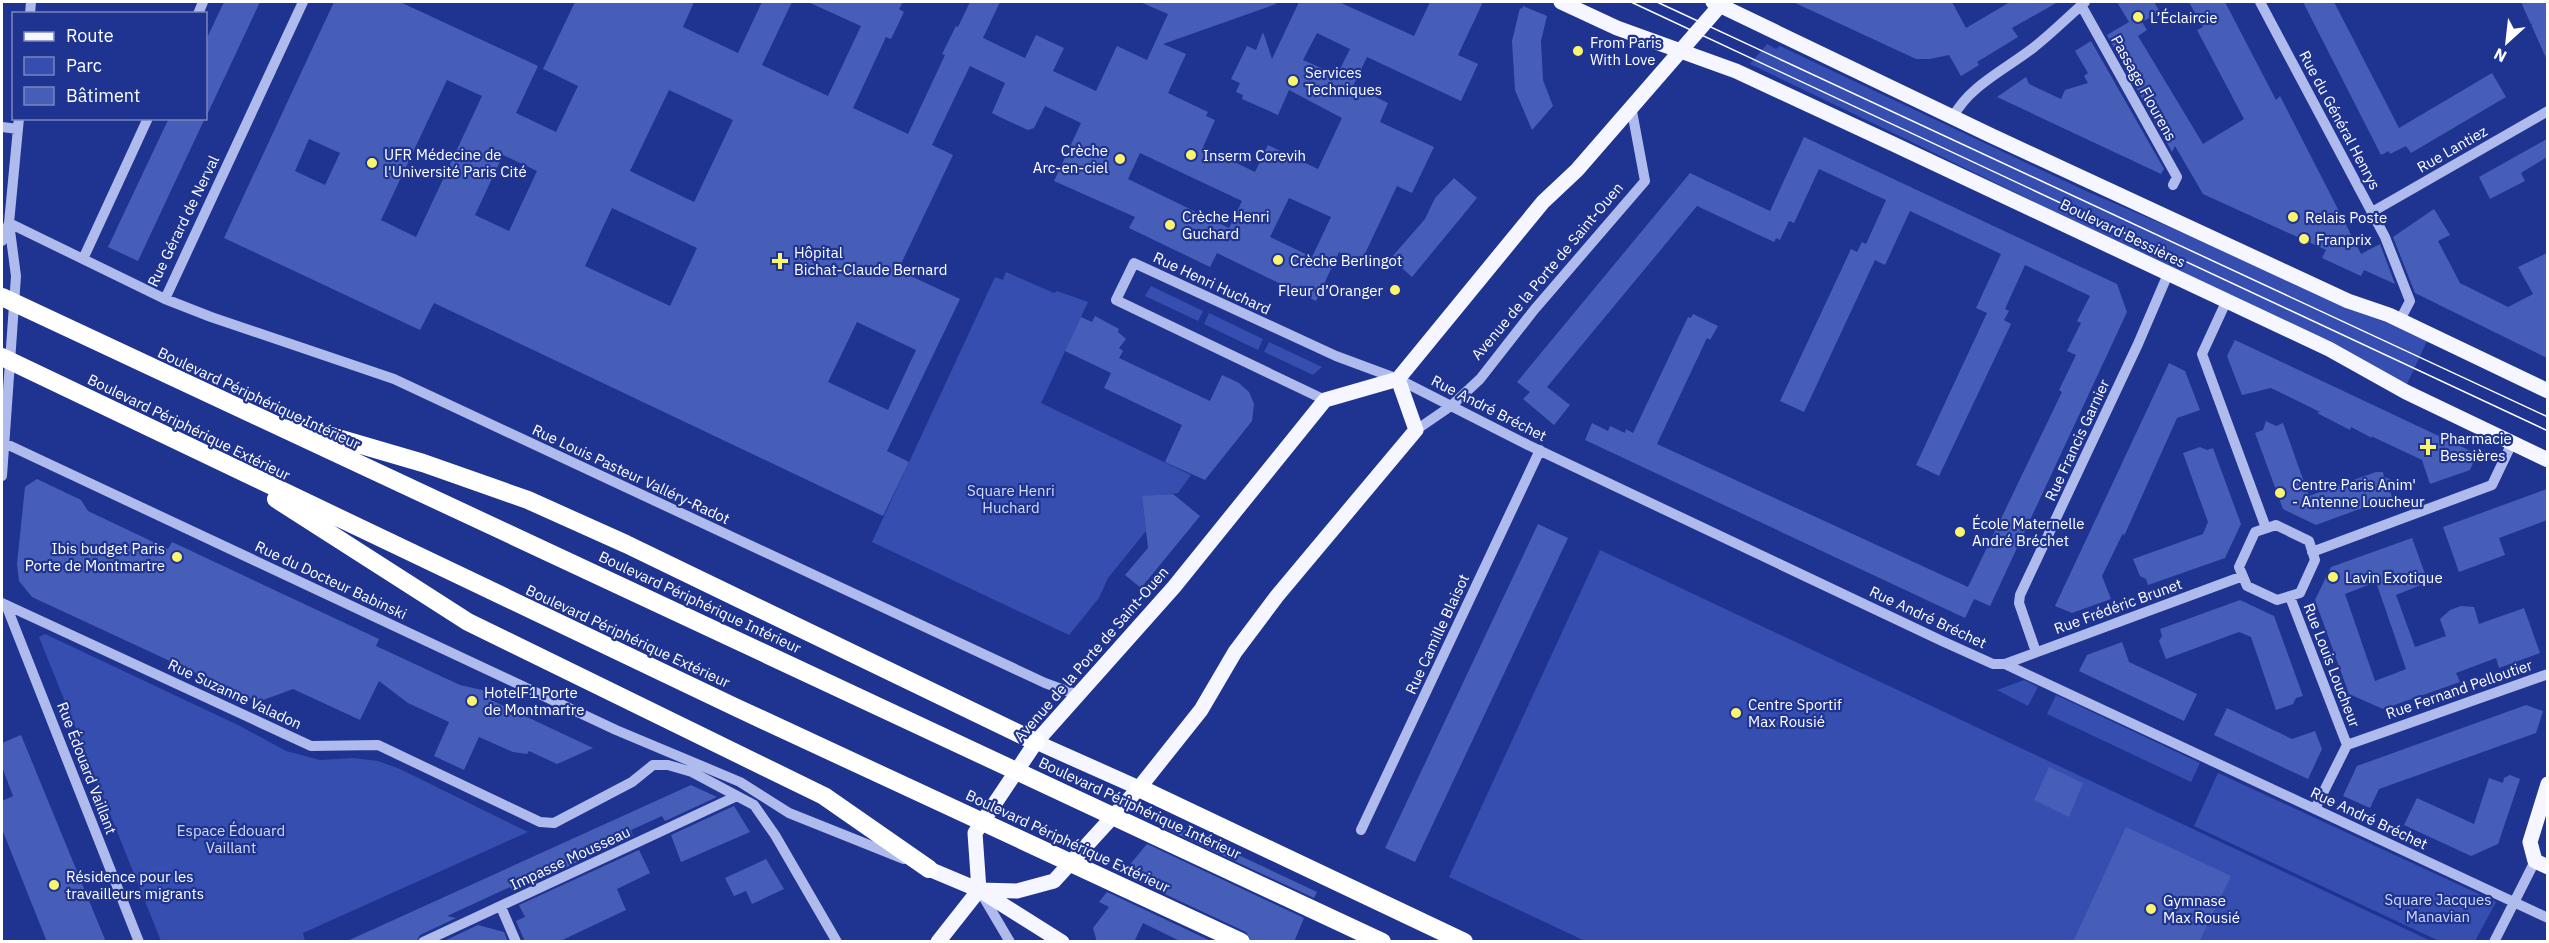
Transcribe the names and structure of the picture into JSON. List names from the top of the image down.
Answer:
{
  "streets": {
    "highway": ["Boulevard Périphérique Intérieur", "Boulevard Périphérique Extérieur"],
    "main road": ["Boulevard Bessières", "Avenue de la Porte de Saint-Ouen"],
    "street": [
      "Passage Flourens",
      "Rue du Général Henrys",
      "Rue Lantiez",
      "Rue Gérard de Nerval",
      "Rue Henri Huchard",
      "Rue André Bréchet",
      "Rue Francis Garnier",
      "Rue Louis Pasteur Valléry-Radot",
      "Rue du Docteur Babinski",
      "Rue Frédéric Brunet",
      "Rue Camille Blaisot",
      "Rue Louis Loucheur",
      "Rue Fernand Pelloutier",
      "Rue Suzanne Valadon",
      "Rue Édouard Vaillant",
      "Impasse Mousseau"
    ]
  },
  "crossings": [
    ["Rue du Général Henrys", "Rue Lantiez"],
    ["Rue Gérard de Nerval", "Rue Louis Pasteur Valléry-Radot"],
    ["Boulevard Bessières", "Rue Francis Garnier"],
    ["Avenue de la Porte de Saint-Ouen", "Rue Henri Huchard"],
    ["Avenue de la Porte de Saint-Ouen", "Rue André Bréchet"],
    ["Avenue de la Porte de Saint-Ouen", "Rue Louis Pasteur Valléry-Radot"],
    ["Rue Henri Huchard", "Rue André Bréchet"],
    ["Rue André Bréchet", "Rue Frédéric Brunet"],
    ["Rue André Bréchet", "Rue Camille Blaisot"],
    ["Rue André Bréchet", "Rue Louis Loucheur"],
    ["Rue Francis Garnier", "Rue Frédéric Brunet"],
    ["Rue Frédéric Brunet", "Rue Louis Loucheur"],
    ["Rue Louis Loucheur", "Rue Fernand Pelloutier"],
    ["Rue Suzanne Valadon", "Rue Édouard Vaillant"]
  ],
  "parks": ["Square Henri Huchard", "Espace Édouard Vaillant", "Square Jacques Manavian"],
  "places": {
    "other": [
      "L’Éclaircie",
      "From Paris With Love",
      "Services Techniques",
      "Inserm Corevih",
      "Crèche Arc-en-ciel",
      "UFR Médecine de l'Université Paris Cité",
      "Relais Poste",
      "Crèche Henri Guchard",
      "Franprix",
      "Crèche Berlingot",
      "Fleur d’Oranger",
      "Centre Paris Anim' - Antenne Loucheur",
      "École Maternelle André Bréchet",
      "Ibis budget Paris Porte de Montmartre",
      "Lavin Exotique",
      "HotelF1 Porte de Montmartre",
      "Centre Sportif Max Rousié",
      "Résidence pour les travailleurs migrants",
      "Gymnase Max Rousié"
    ],
    "health": ["Hôpital Bichat-Claude Bernard", "Pharmacie Bessières"]
  },
  "legend": ["Route", "Parc", "Bâtiment"],
  "north": "bottom left"
}
